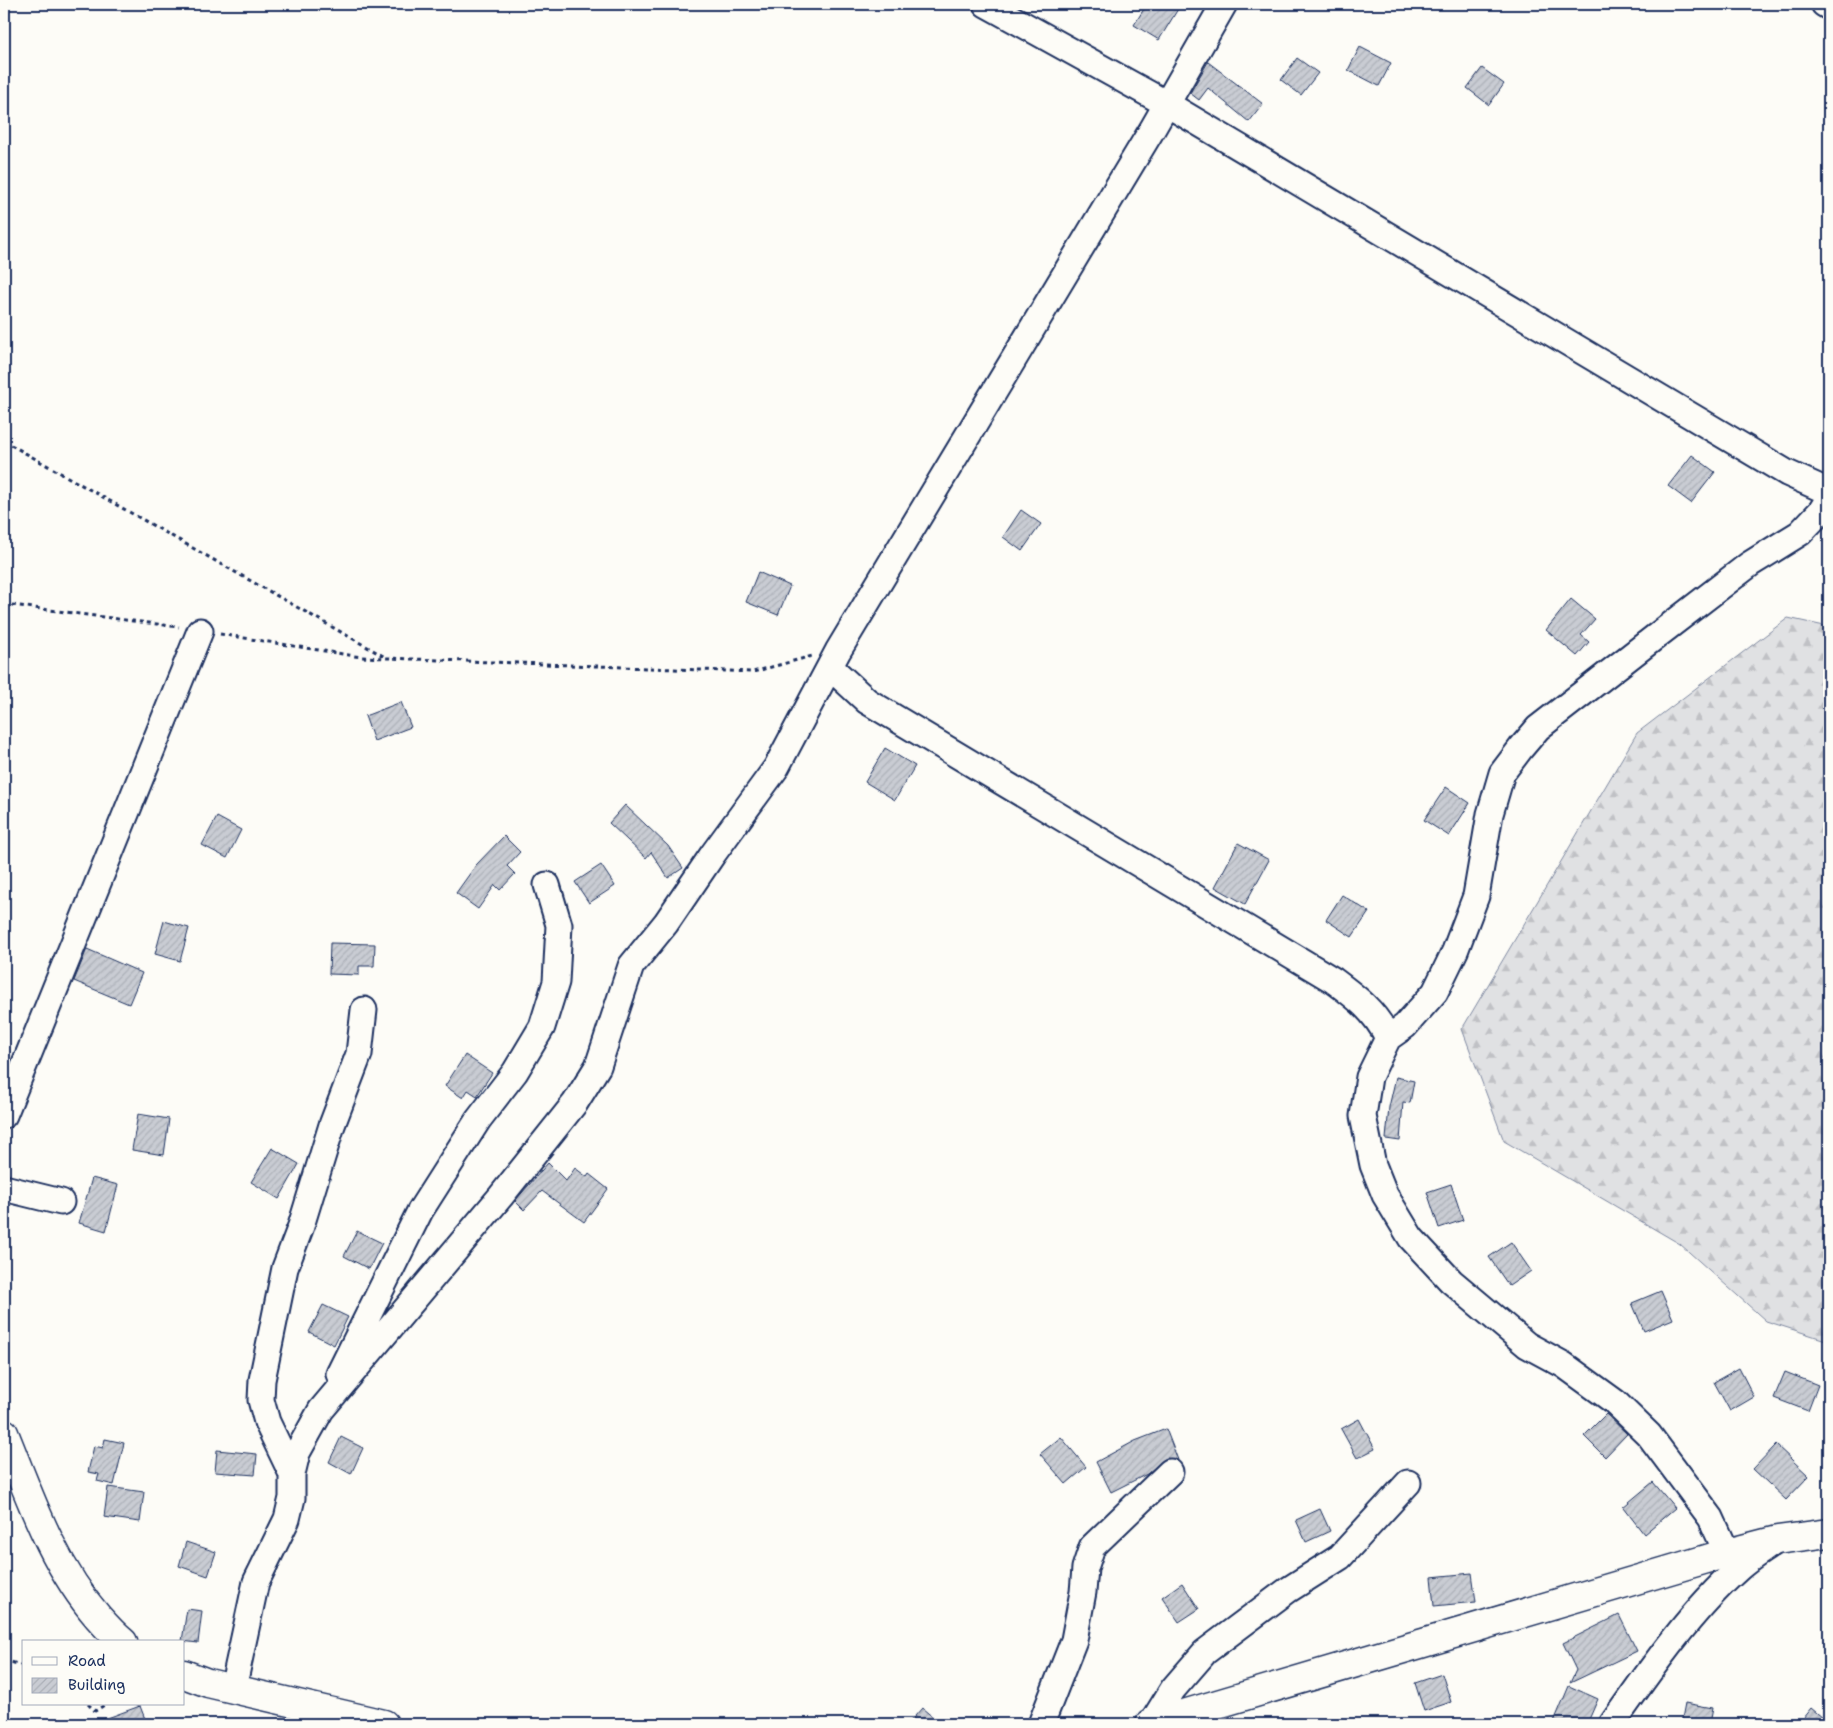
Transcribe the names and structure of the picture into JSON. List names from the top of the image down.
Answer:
{
  "legend": ["Road", "Building"]
}
